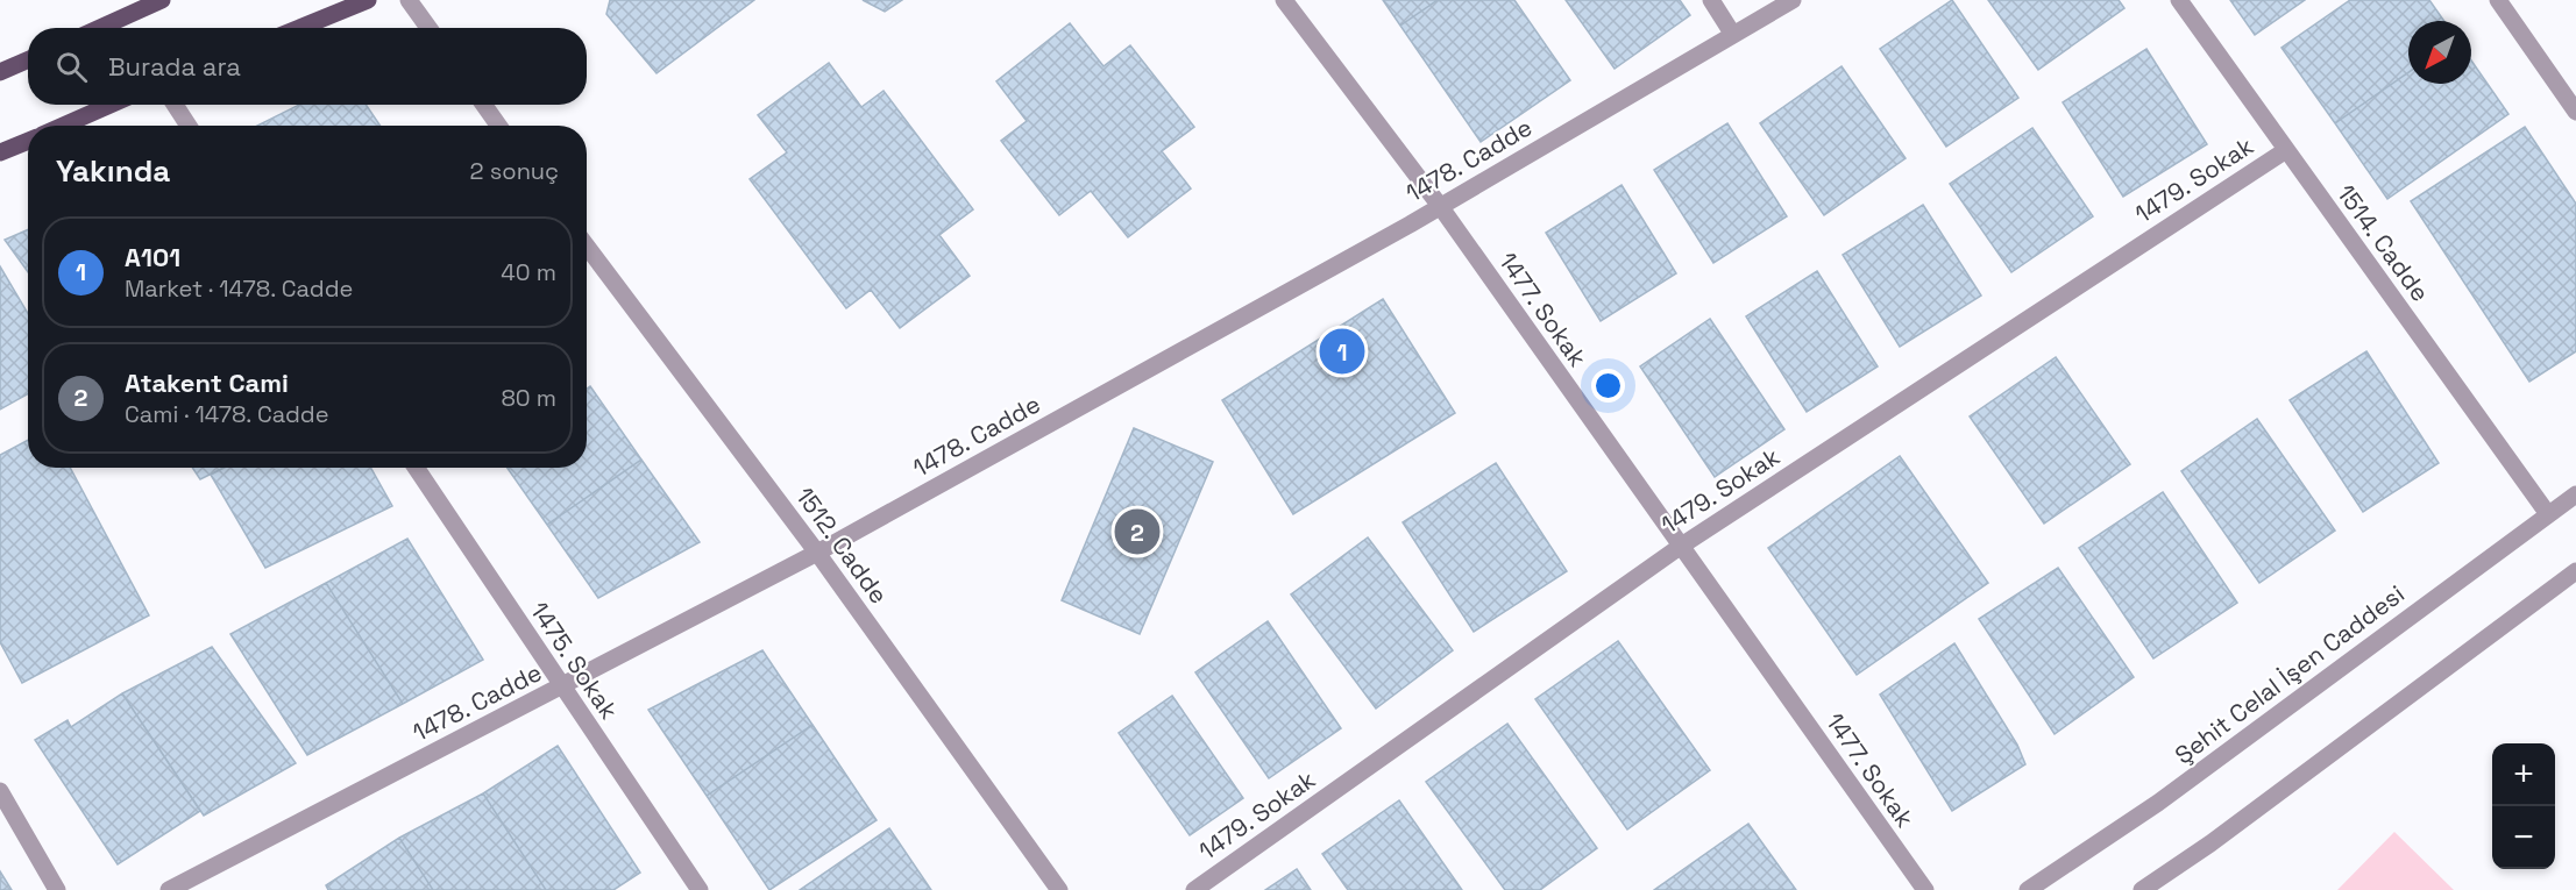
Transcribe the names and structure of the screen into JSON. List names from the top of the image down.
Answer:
{
  "streets": {
    "street": [
      "1478. Cadde",
      "1479. Sokak",
      "1514. Cadde",
      "1477. Sokak",
      "1512. Cadde",
      "1475. Sokak",
      "Şehit Celal İşen Caddesi"
    ]
  },
  "crossings": [
    ["1478. Cadde", "1477. Sokak"],
    ["1478. Cadde", "1512. Cadde"],
    ["1478. Cadde", "1475. Sokak"],
    ["1479. Sokak", "1514. Cadde"],
    ["1479. Sokak", "1477. Sokak"],
    ["1514. Cadde", "Şehit Celal İşen Caddesi"]
  ],
  "north": "bottom left",
  "page": {
    "search": "Burada ara",
    "heading": ["Yakında", "2 sonuç"],
    "list": [
      {
        "mark": "1",
        "name": "A101",
        "note": "Market · 1478. Cadde",
        "value": "40 m"
      },
      {
        "mark": "2",
        "name": "Atakent Cami",
        "note": "Cami · 1478. Cadde",
        "value": "80 m"
      }
    ],
    "pins": ["1", "2"],
    "map_buttons": ["+", "−"]
  }
}
